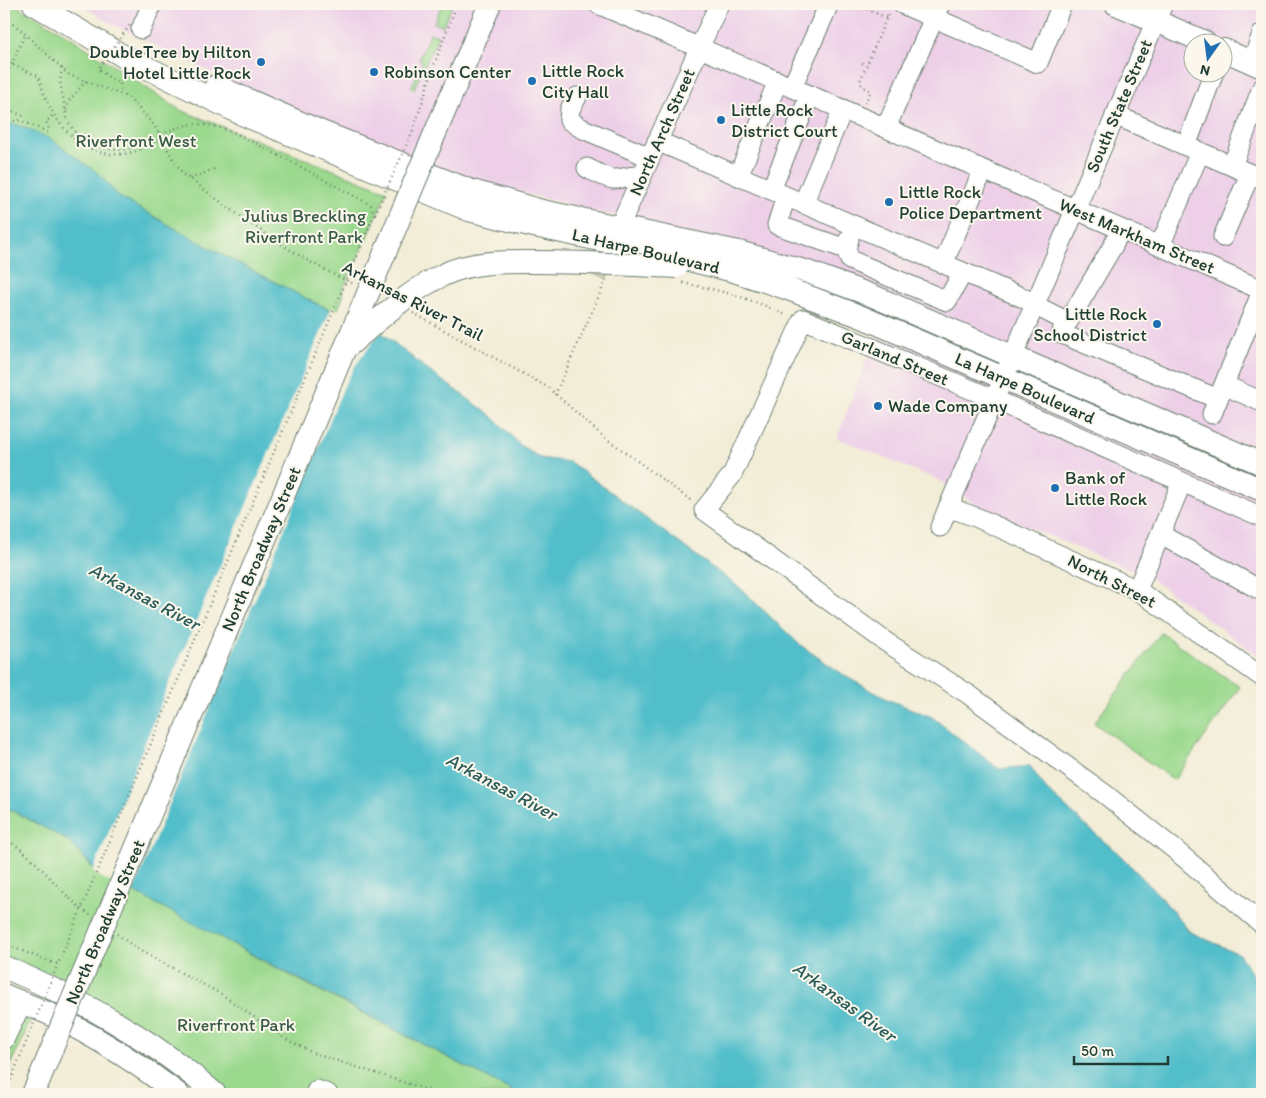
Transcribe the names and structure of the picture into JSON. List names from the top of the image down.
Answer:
{
  "streets": {
    "main road": ["La Harpe Boulevard", "North Broadway Street"],
    "street": [
      "South State Street",
      "North Arch Street",
      "West Markham Street",
      "Garland Street",
      "North Street"
    ],
    "path": ["Arkansas River Trail"]
  },
  "crossings": [
    ["South State Street", "West Markham Street"],
    ["South State Street", "La Harpe Boulevard"],
    ["South State Street", "Garland Street"],
    ["South State Street", "North Street"],
    ["North Arch Street", "West Markham Street"]
  ],
  "water": ["Arkansas River"],
  "parks": ["Riverfront West", "Julius Breckling Riverfront Park", "Riverfront Park"],
  "places": [
    "DoubleTree by Hilton Hotel Little Rock",
    "Robinson Center",
    "Little Rock City Hall",
    "Little Rock District Court",
    "Little Rock Police Department",
    "Little Rock School District",
    "Wade Company",
    "Bank of Little Rock"
  ],
  "scale_bar": "50 m",
  "north": "bottom"
}
